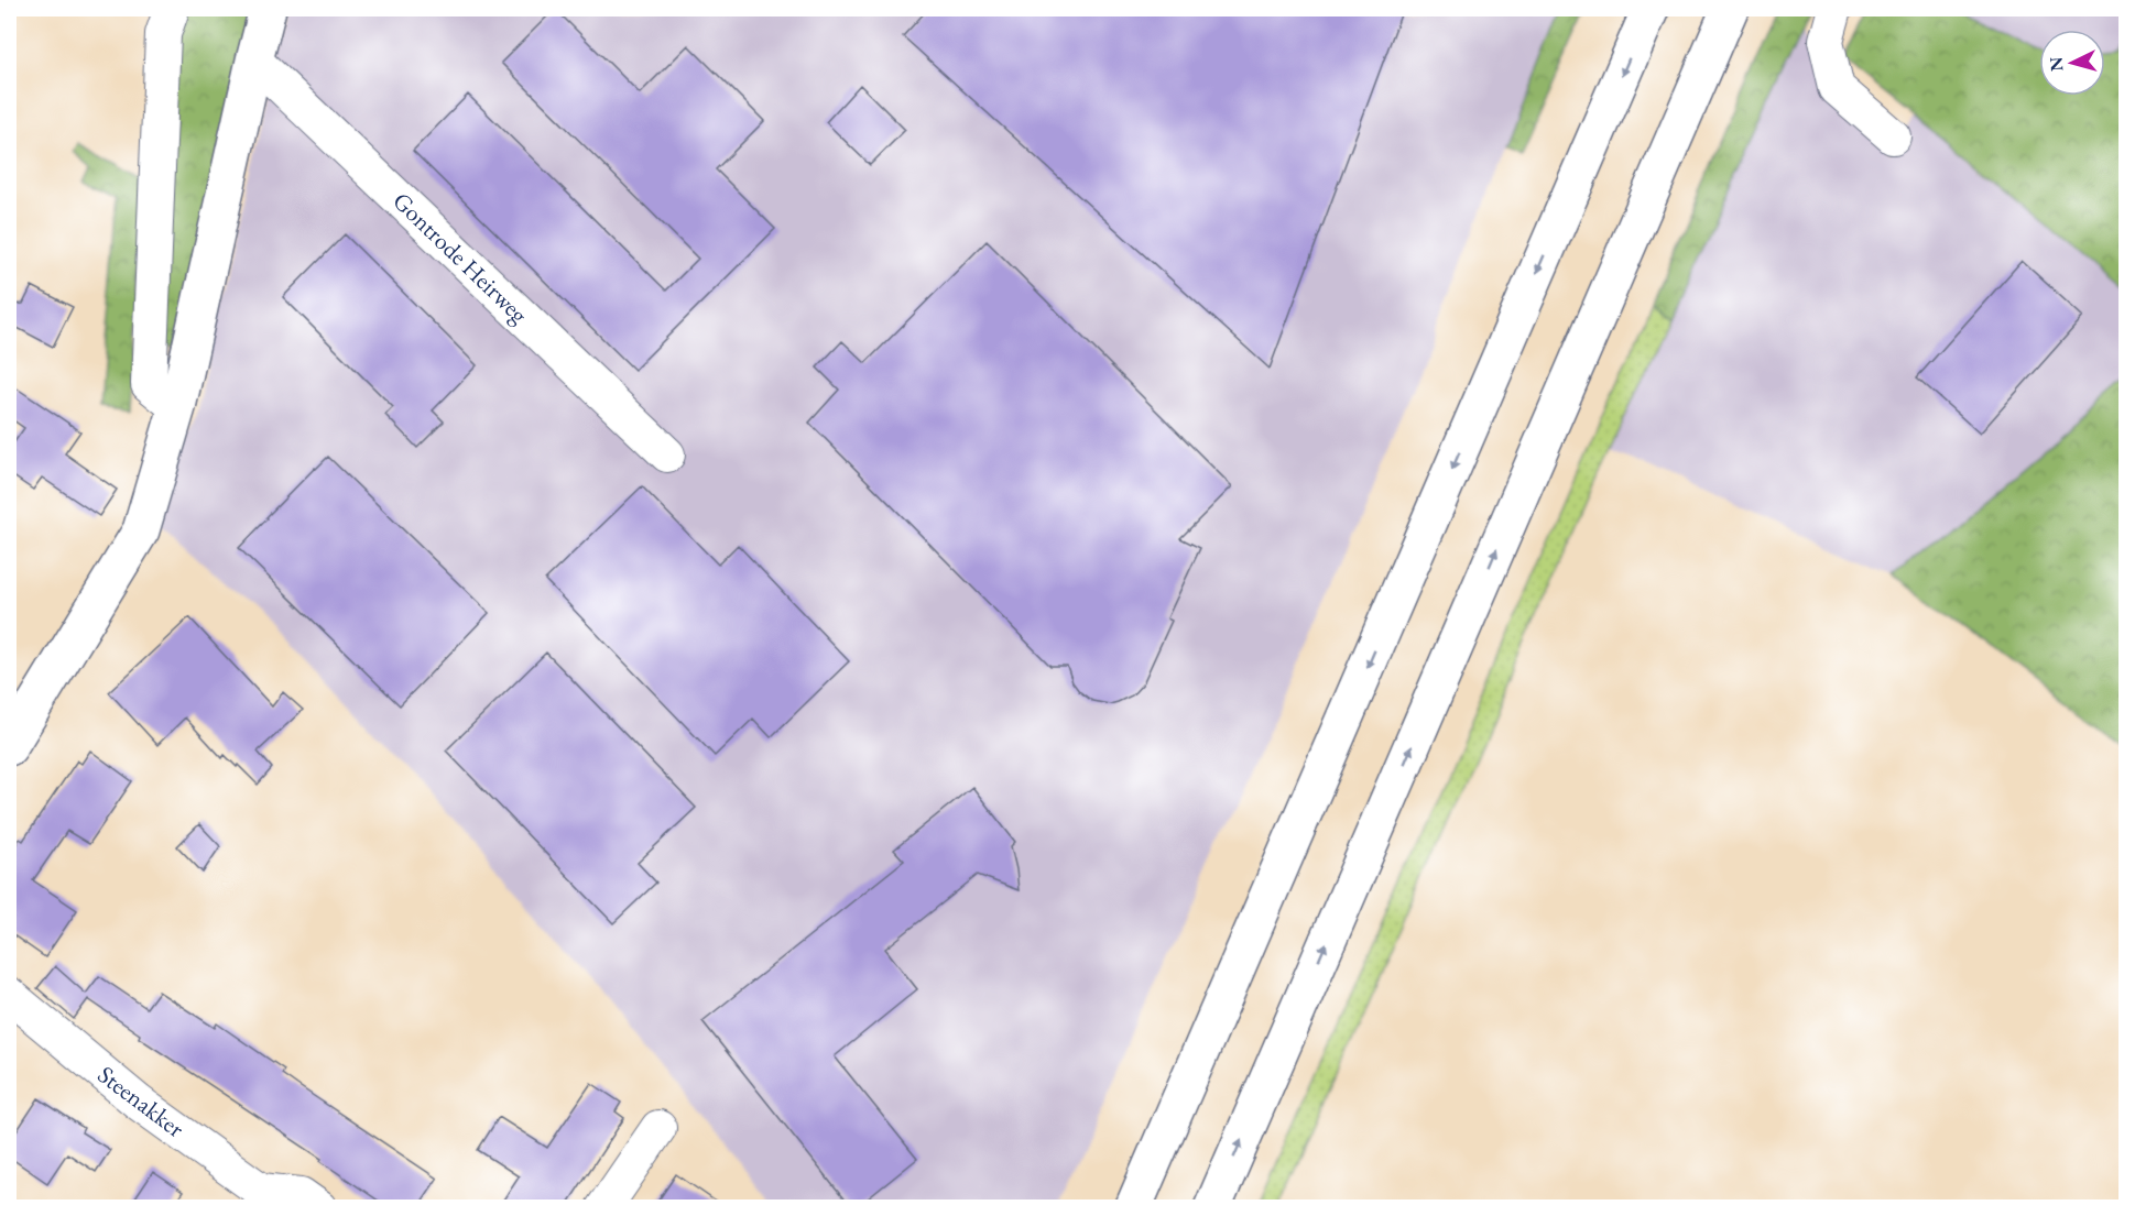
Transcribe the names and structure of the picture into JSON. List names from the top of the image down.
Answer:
{
  "streets": {
    "street": ["Gontrode Heirweg", "Steenakker"]
  },
  "north": "left"
}
